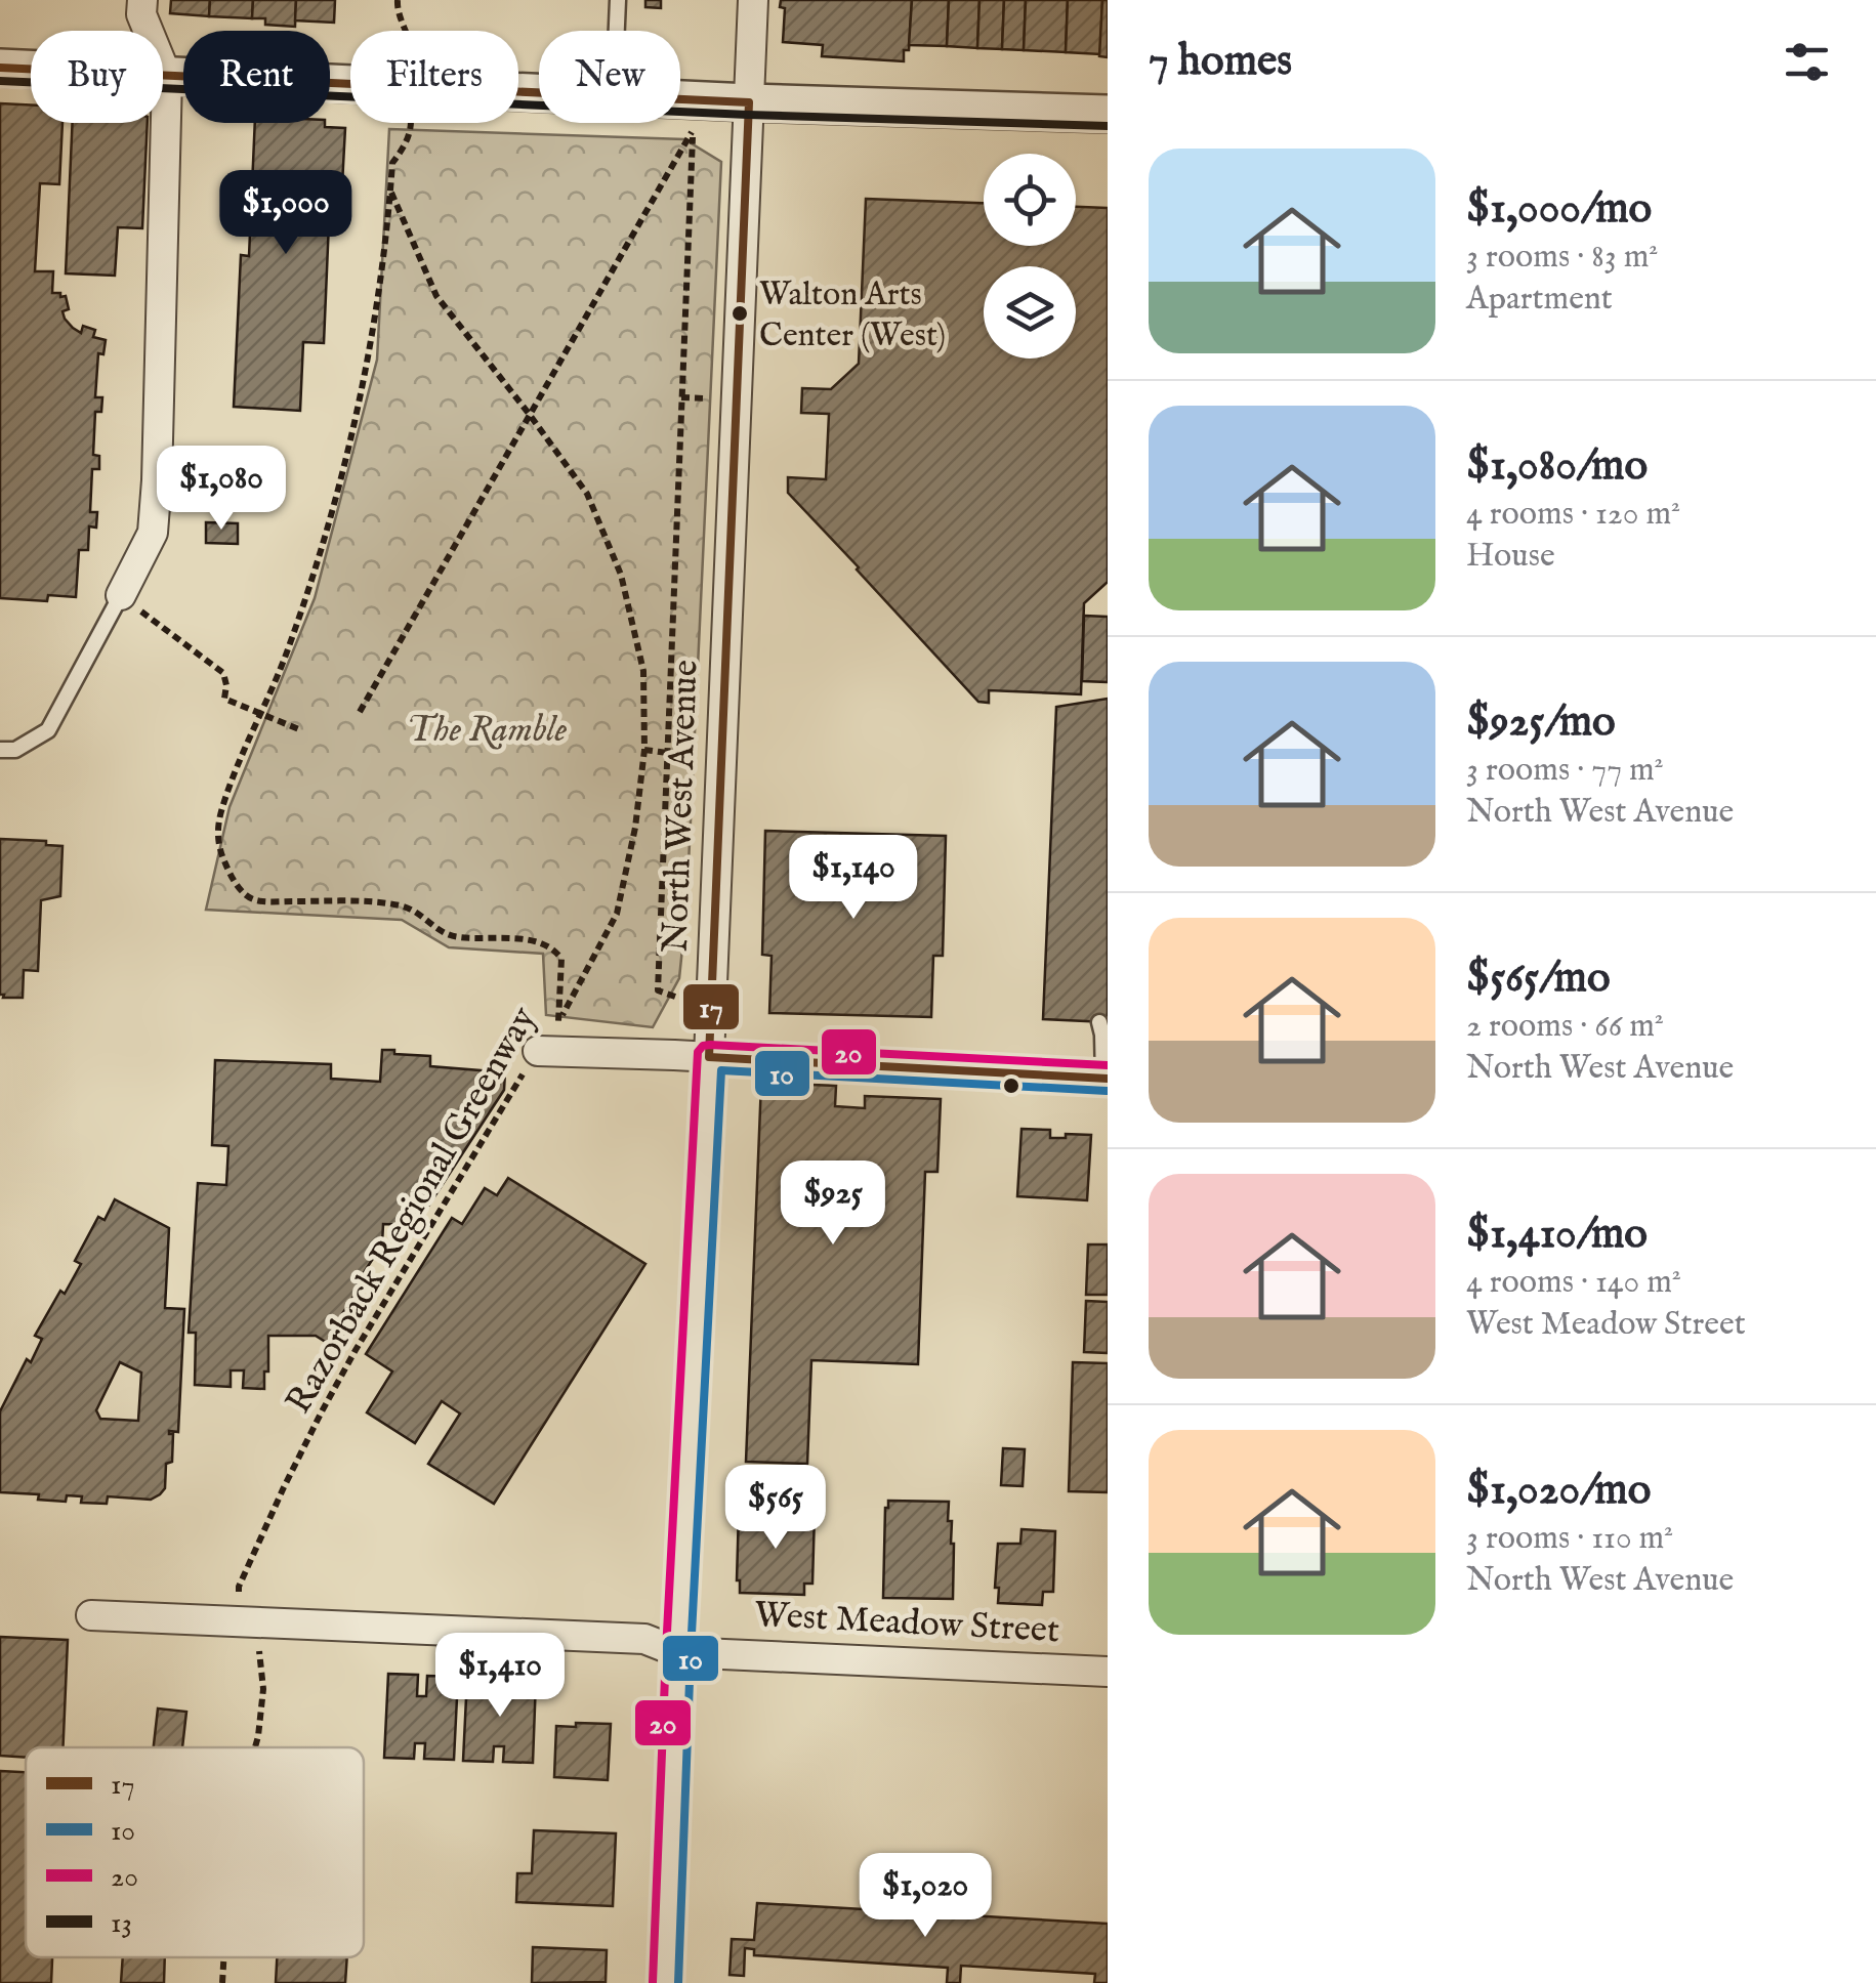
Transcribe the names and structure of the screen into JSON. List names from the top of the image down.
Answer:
{
  "streets": {
    "street": ["North West Avenue", "West Meadow Street"],
    "path": ["Razorback Regional Greenway"]
  },
  "crossings": [
    ["North West Avenue", "West Meadow Street"],
    ["Razorback Regional Greenway", "West Meadow Street"]
  ],
  "parks": ["The Ramble"],
  "places": ["Walton Arts Center (West)"],
  "lines": [
    "transit line 17",
    "transit line 13",
    "transit line 20",
    "transit line 10"
  ],
  "legend": [
    "17",
    "10",
    "20",
    "13"
  ],
  "page": {
    "heading": "7 homes",
    "chip": [
      "Buy",
      "Rent",
      "Filters",
      "New"
    ],
    "list": [
      {
        "name": "$1,000/mo",
        "note": "3 rooms · 83 m² · Apartment"
      },
      {
        "name": "$1,080/mo",
        "note": "4 rooms · 120 m² · House"
      },
      {
        "name": "$925/mo",
        "note": "3 rooms · 77 m² · North West Avenue"
      },
      {
        "name": "$565/mo",
        "note": "2 rooms · 66 m² · North West Avenue"
      },
      {
        "name": "$1,410/mo",
        "note": "4 rooms · 140 m² · West Meadow Street"
      },
      {
        "name": "$1,020/mo",
        "note": "3 rooms · 110 m² · North West Avenue"
      }
    ],
    "price": [
      "$1,000",
      "$1,080",
      "$1,140",
      "$925",
      "$565",
      "$1,410",
      "$1,020"
    ]
  }
}
